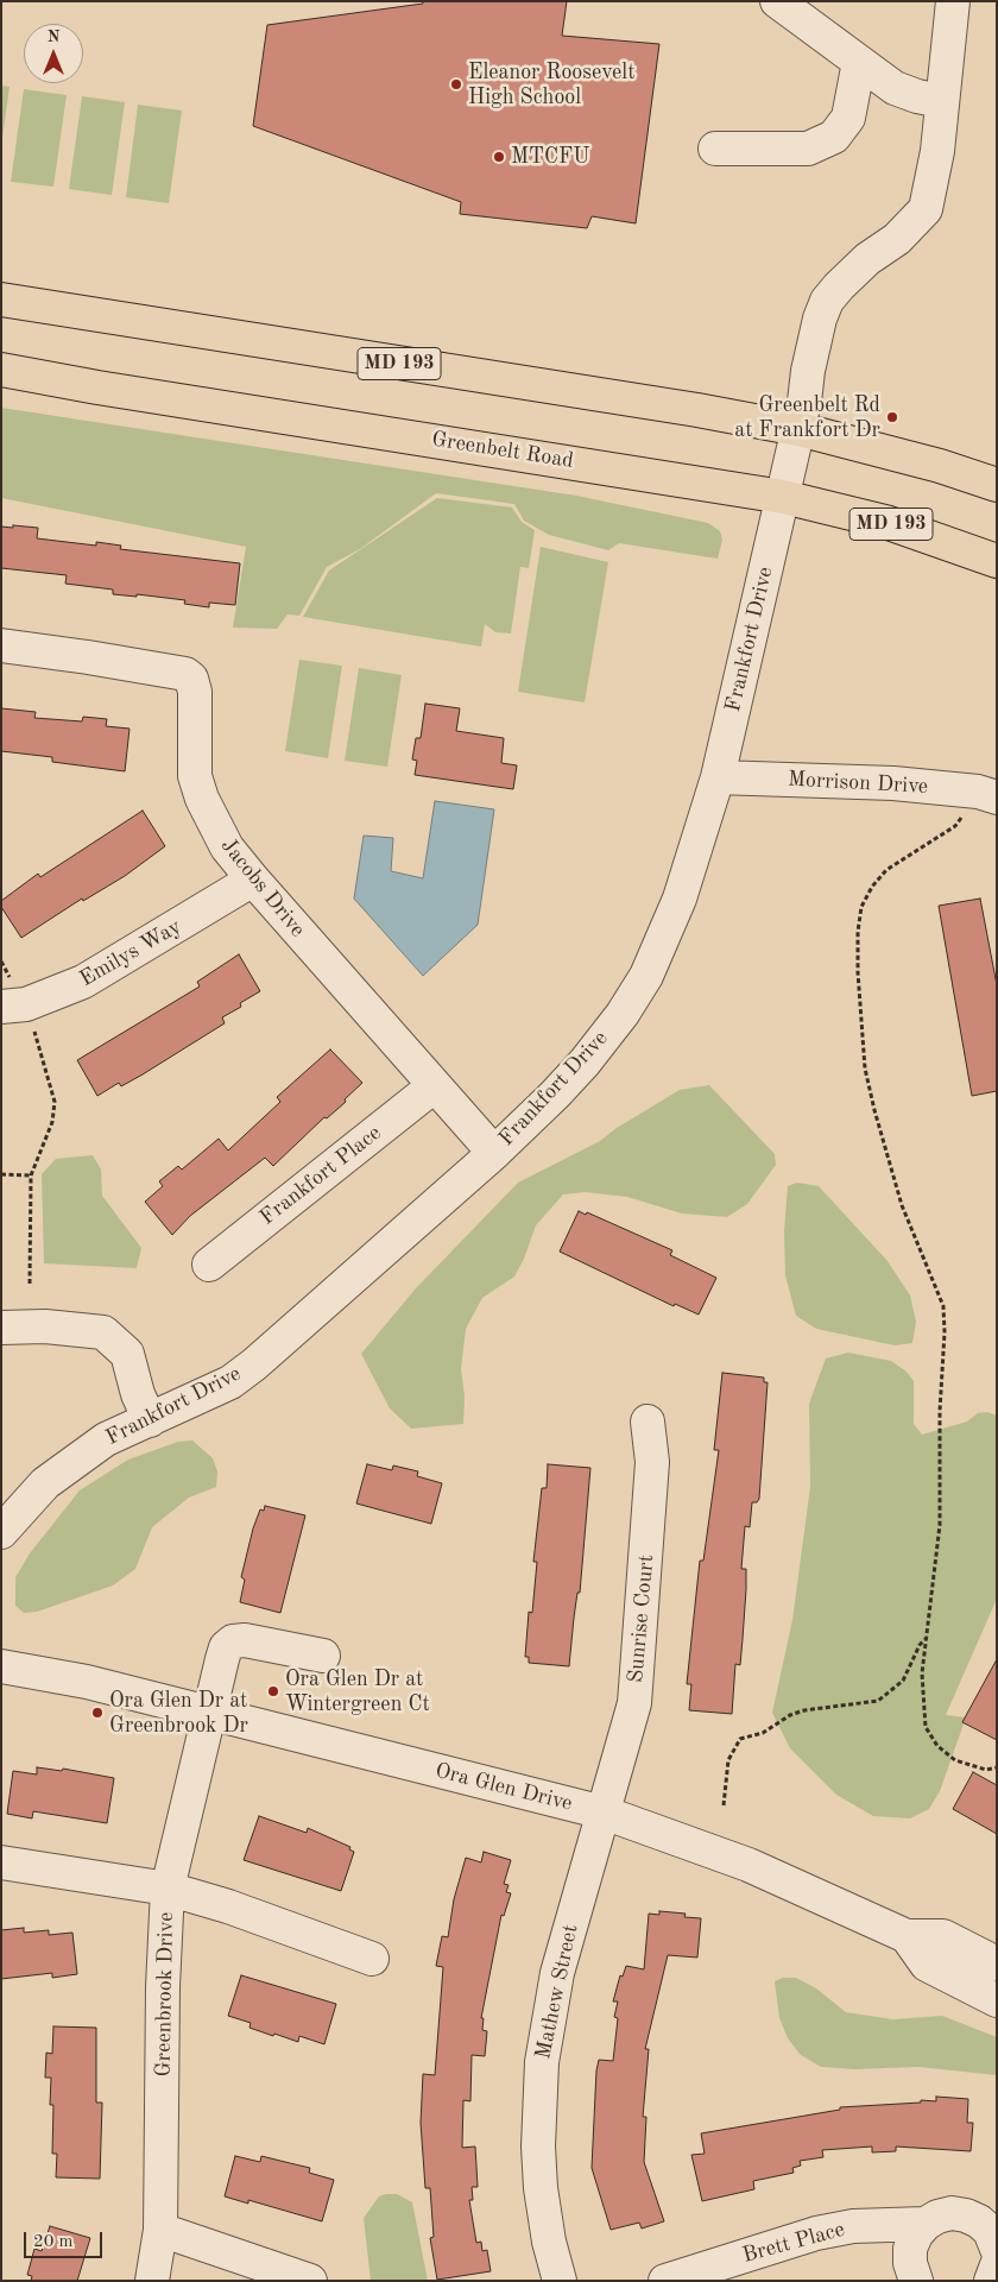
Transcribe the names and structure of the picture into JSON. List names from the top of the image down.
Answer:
{
  "streets": {
    "main road": ["MD 193", "Greenbelt Road"],
    "street": [
      "Frankfort Drive",
      "Morrison Drive",
      "Jacobs Drive",
      "Emilys Way",
      "Frankfort Place",
      "Sunrise Court",
      "Ora Glen Drive",
      "Mathew Street",
      "Greenbrook Drive",
      "Brett Place"
    ]
  },
  "crossings": [
    ["MD 193", "Frankfort Drive"],
    ["Greenbelt Road", "Frankfort Drive"],
    ["Frankfort Drive", "Morrison Drive"],
    ["Frankfort Drive", "Jacobs Drive"],
    ["Jacobs Drive", "Emilys Way"],
    ["Jacobs Drive", "Frankfort Place"],
    ["Sunrise Court", "Ora Glen Drive"],
    ["Sunrise Court", "Mathew Street"],
    ["Ora Glen Drive", "Mathew Street"],
    ["Ora Glen Drive", "Greenbrook Drive"]
  ],
  "places": [
    "Eleanor Roosevelt High School",
    "MTCFU",
    "Greenbelt Rd at Frankfort Dr",
    "Ora Glen Dr at Wintergreen Ct",
    "Ora Glen Dr at Greenbrook Dr"
  ],
  "scale_bar": "20 m",
  "north": "top"
}
